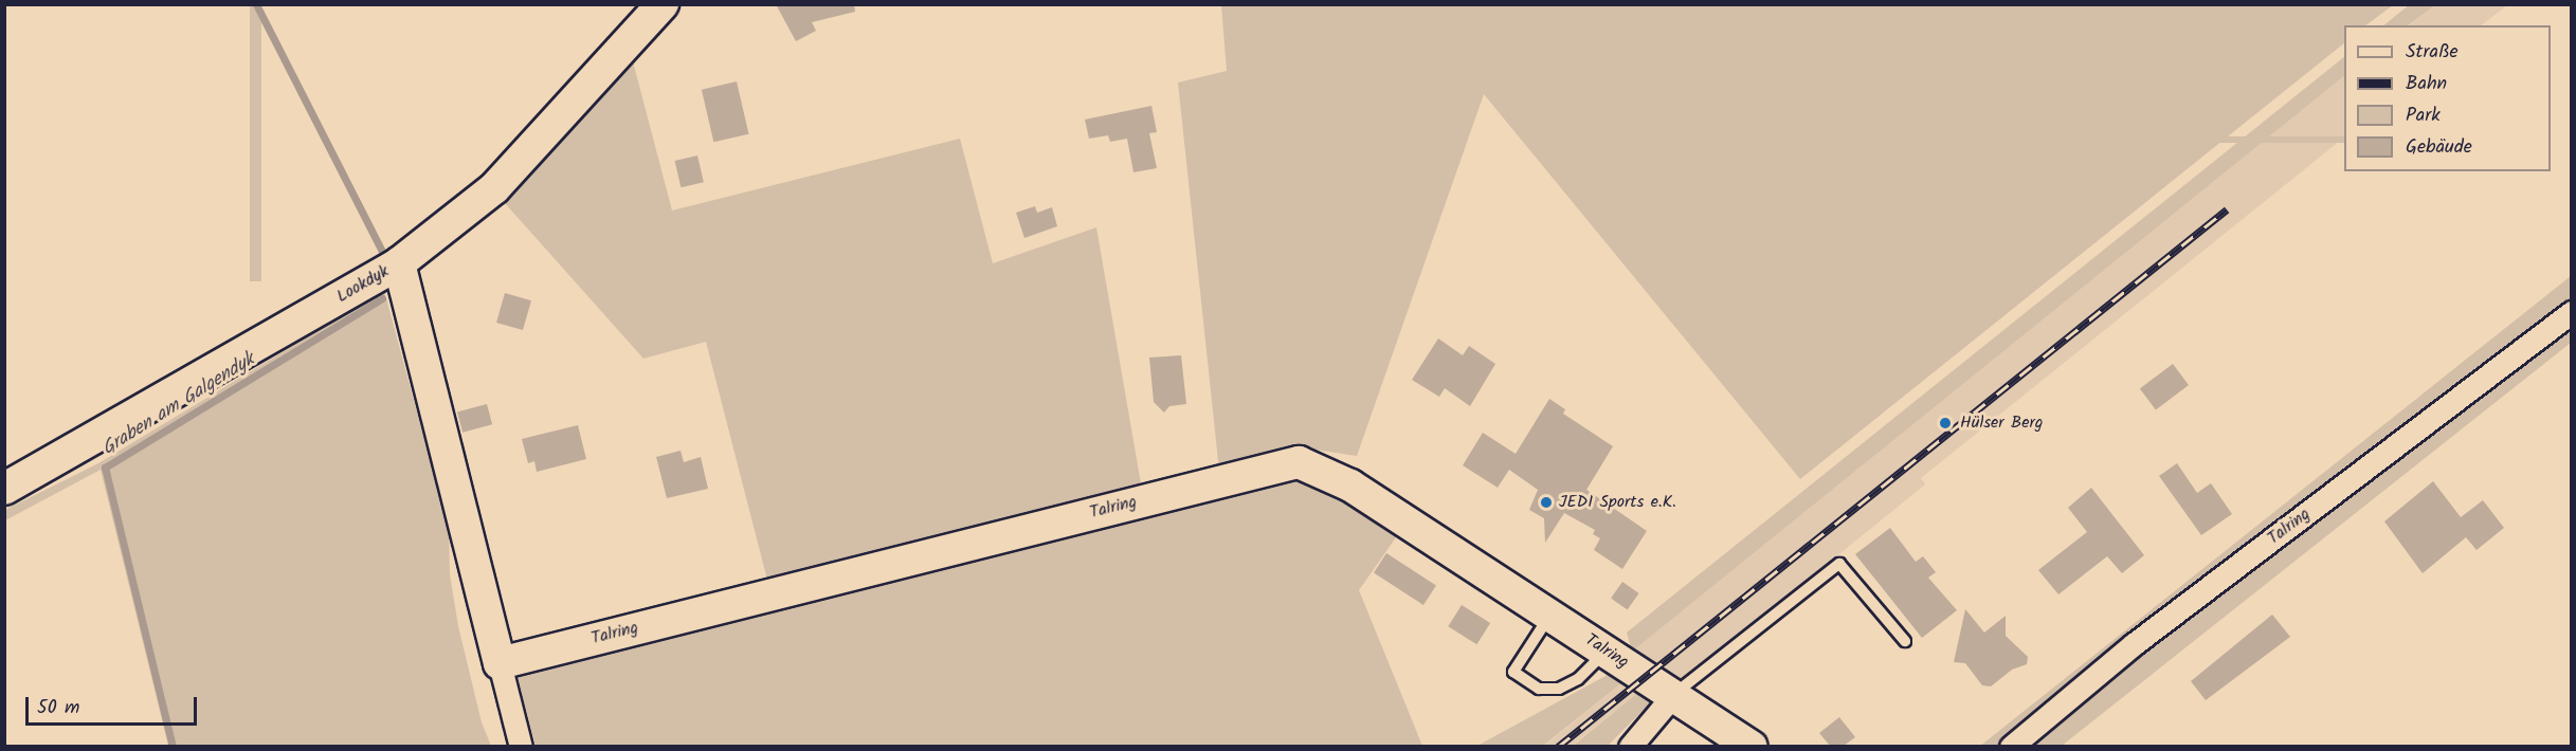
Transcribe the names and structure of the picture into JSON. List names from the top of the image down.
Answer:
{
  "streets": {
    "street": ["Lookdyk", "Talring"]
  },
  "water": ["Graben am Galgendyk"],
  "places": ["Hülser Berg", "JEDI Sports e.K."],
  "legend": [
    "Straße",
    "Bahn",
    "Park",
    "Gebäude"
  ],
  "scale_bar": "50 m"
}
